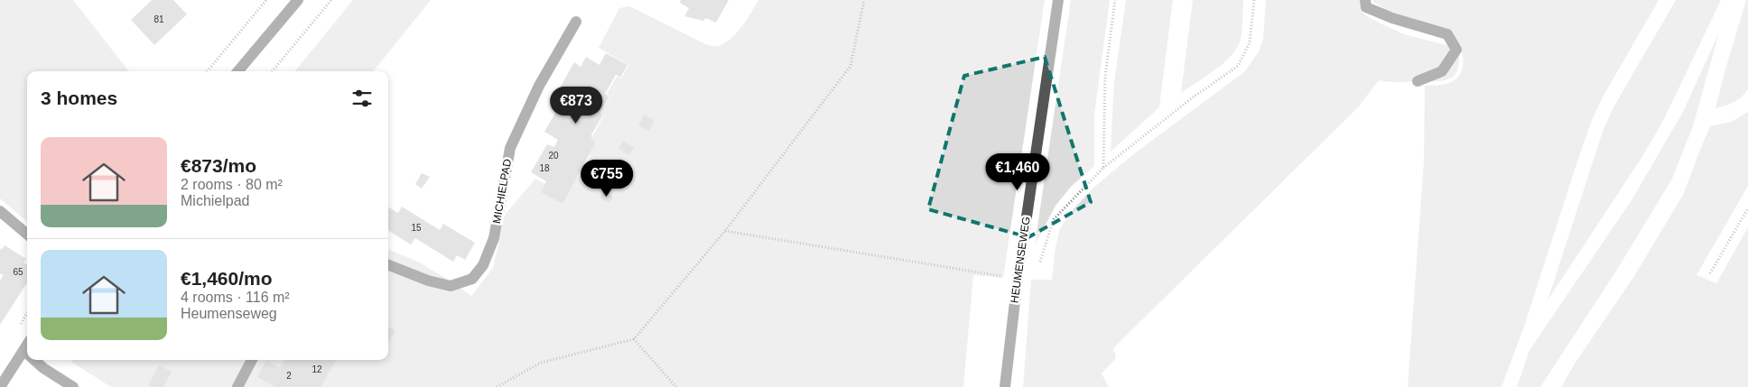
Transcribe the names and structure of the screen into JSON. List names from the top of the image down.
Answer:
{
  "streets": {
    "street": ["MICHIELPAD", "HEUMENSEWEG"]
  },
  "house_numbers": [
    "81",
    "20",
    "18",
    "15",
    "65",
    "12",
    "2"
  ],
  "page": {
    "heading": "3 homes",
    "price": ["€873", "€1,460", "€755"],
    "list": [
      {
        "name": "€873/mo",
        "note": "2 rooms · 80 m² · Michielpad"
      },
      {
        "name": "€1,460/mo",
        "note": "4 rooms · 116 m² · Heumenseweg"
      }
    ]
  }
}
